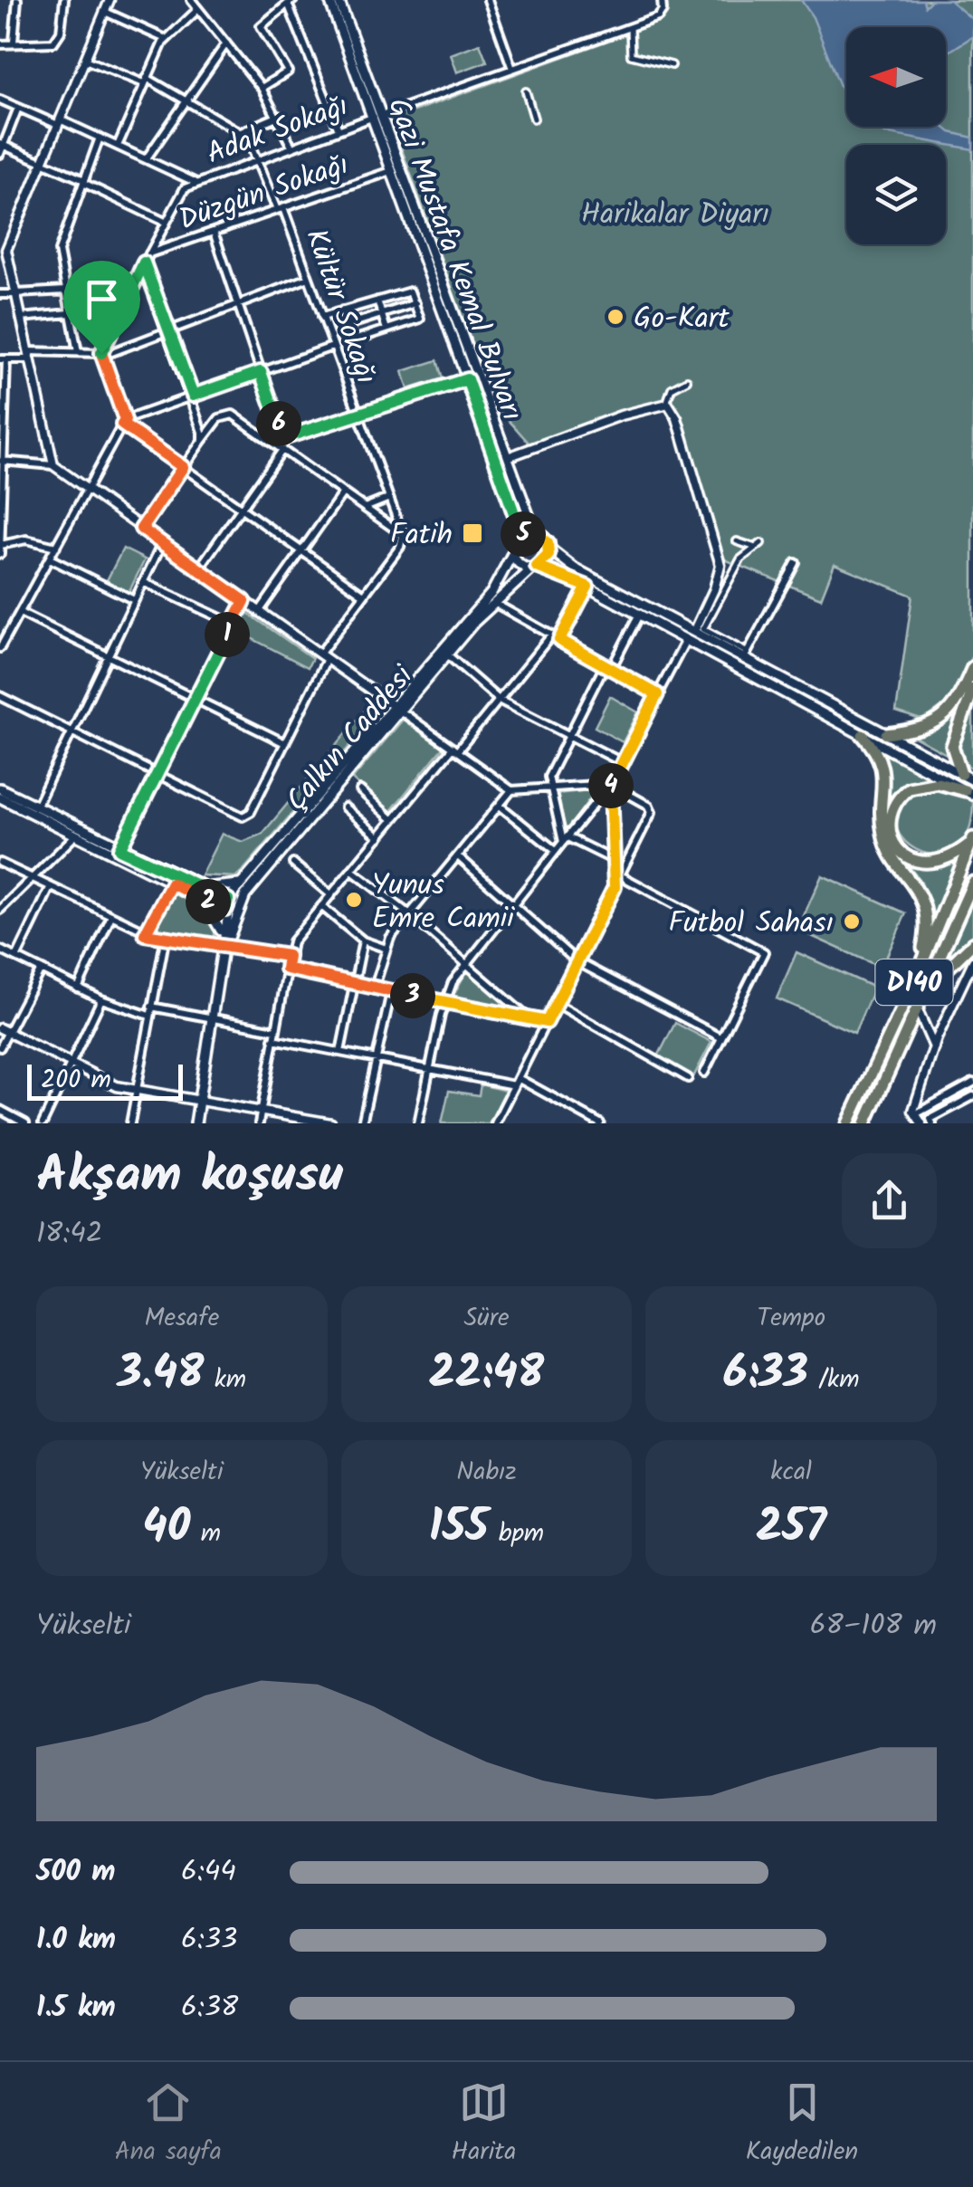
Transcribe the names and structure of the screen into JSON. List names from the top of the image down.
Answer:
{
  "streets": {
    "highway": ["D140"],
    "main road": ["Gazi Mustafa Kemal Bulvarı", "Çalkın Caddesi"],
    "street": ["Adak Sokağı", "Düzgün Sokağı", "Kültür Sokağı"]
  },
  "crossings": [
    ["Adak Sokağı", "Gazi Mustafa Kemal Bulvarı"],
    ["Adak Sokağı", "Kültür Sokağı"],
    ["Düzgün Sokağı", "Gazi Mustafa Kemal Bulvarı"],
    ["Düzgün Sokağı", "Kültür Sokağı"],
    ["Gazi Mustafa Kemal Bulvarı", "Çalkın Caddesi"]
  ],
  "parks": ["Harikalar Diyarı"],
  "places": {
    "other": ["Go-Kart", "Yunus Emre Camii", "Futbol Sahası"],
    "transit": ["Fatih"]
  },
  "scale_bar": "200 m",
  "north": "left",
  "page": {
    "pins": [
      "6",
      "5",
      "1",
      "4",
      "2",
      "3"
    ],
    "scale": "200 m",
    "heading": ["Akşam koşusu", "18:42"],
    "stats": [
      ["Mesafe", "3.48 km"],
      ["Süre", "22:48"],
      ["Tempo", "6:33 /km"],
      ["Yükselti", "40 m"],
      ["Nabız", "155 bpm"],
      ["kcal", "257"]
    ],
    "chart": ["Yükselti", "68–108 m"],
    "list": [
      {
        "name": "500 m",
        "note": "6:44"
      },
      {
        "name": "1.0 km",
        "note": "6:33"
      },
      {
        "name": "1.5 km",
        "note": "6:38"
      }
    ],
    "tabs": ["Ana sayfa", "Harita", "Kaydedilen"]
  }
}
